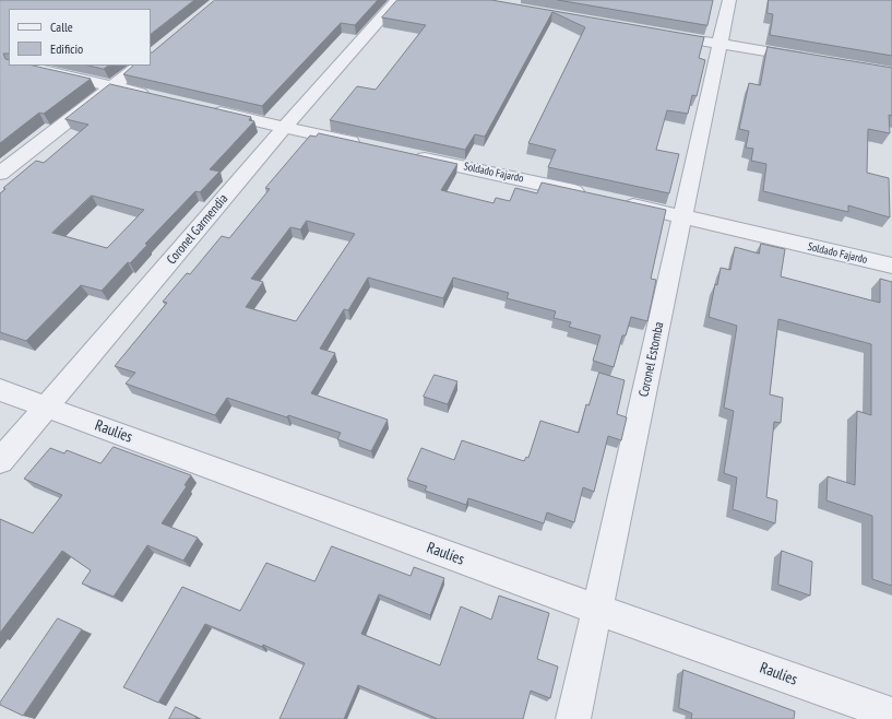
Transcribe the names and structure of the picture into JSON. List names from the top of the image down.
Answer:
{
  "streets": {
    "street": [
      "Soldado Fajardo",
      "Coronel Garmendia",
      "Coronel Estomba",
      "Raulíes"
    ]
  },
  "crossings": [
    ["Soldado Fajardo", "Coronel Estomba"],
    ["Coronel Garmendia", "Raulíes"],
    ["Coronel Estomba", "Raulíes"]
  ],
  "legend": ["Calle", "Edificio"]
}
